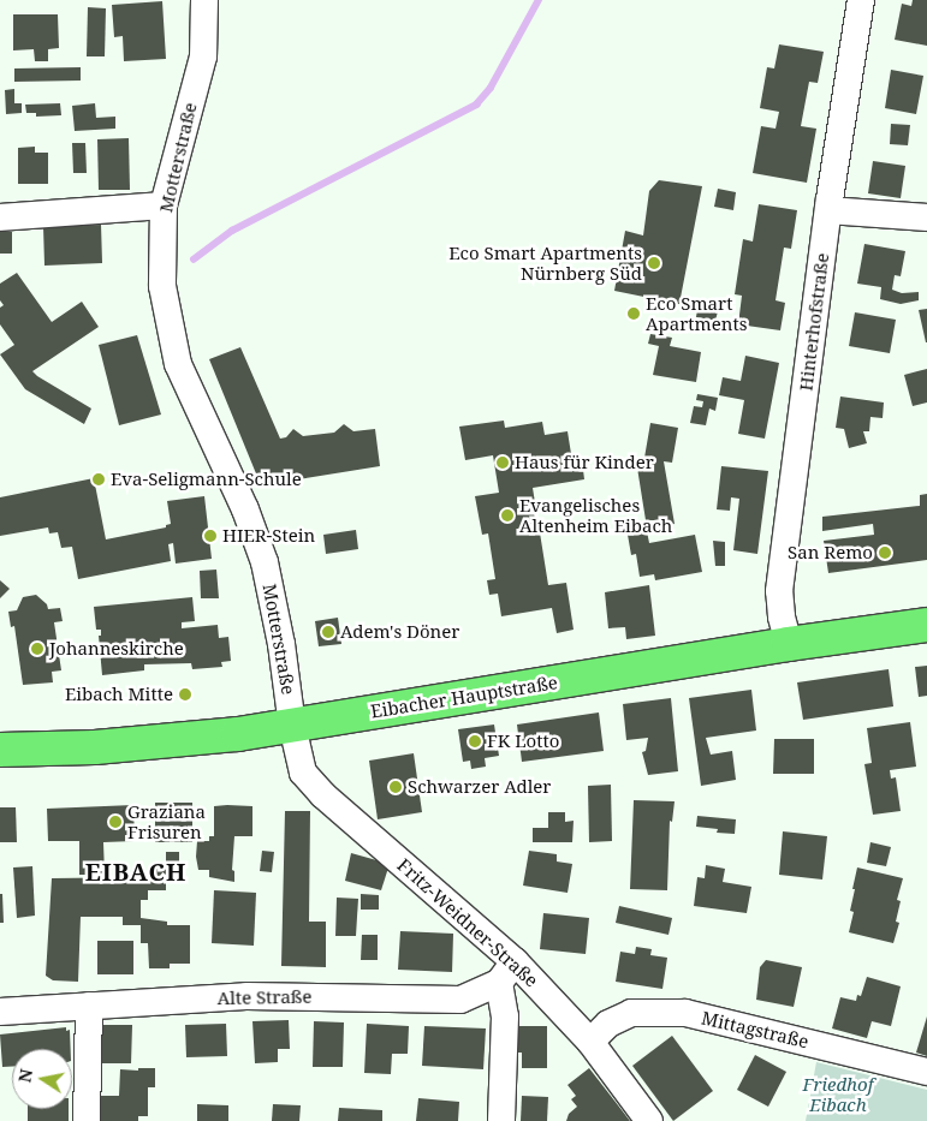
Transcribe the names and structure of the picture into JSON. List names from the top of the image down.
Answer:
{
  "streets": {
    "main road": ["Eibacher Hauptstraße"],
    "street": [
      "Motterstraße",
      "Hinterhofstraße",
      "Fritz-Weidner-Straße",
      "Alte Straße",
      "Mittagstraße"
    ]
  },
  "crossings": [
    ["Motterstraße", "Eibacher Hauptstraße"],
    ["Motterstraße", "Fritz-Weidner-Straße"],
    ["Hinterhofstraße", "Eibacher Hauptstraße"],
    ["Eibacher Hauptstraße", "Fritz-Weidner-Straße"],
    ["Fritz-Weidner-Straße", "Mittagstraße"]
  ],
  "districts": ["EIBACH"],
  "parks": ["Friedhof Eibach"],
  "places": [
    "Eco Smart Apartments Nürnberg Süd",
    "Eco Smart Apartments",
    "Haus für Kinder",
    "Eva-Seligmann-Schule",
    "Evangelisches Altenheim Eibach",
    "HIER-Stein",
    "San Remo",
    "Adem's Döner",
    "Johanneskirche",
    "Eibach Mitte",
    "FK Lotto",
    "Schwarzer Adler",
    "Graziana Frisuren"
  ],
  "north": "left"
}
